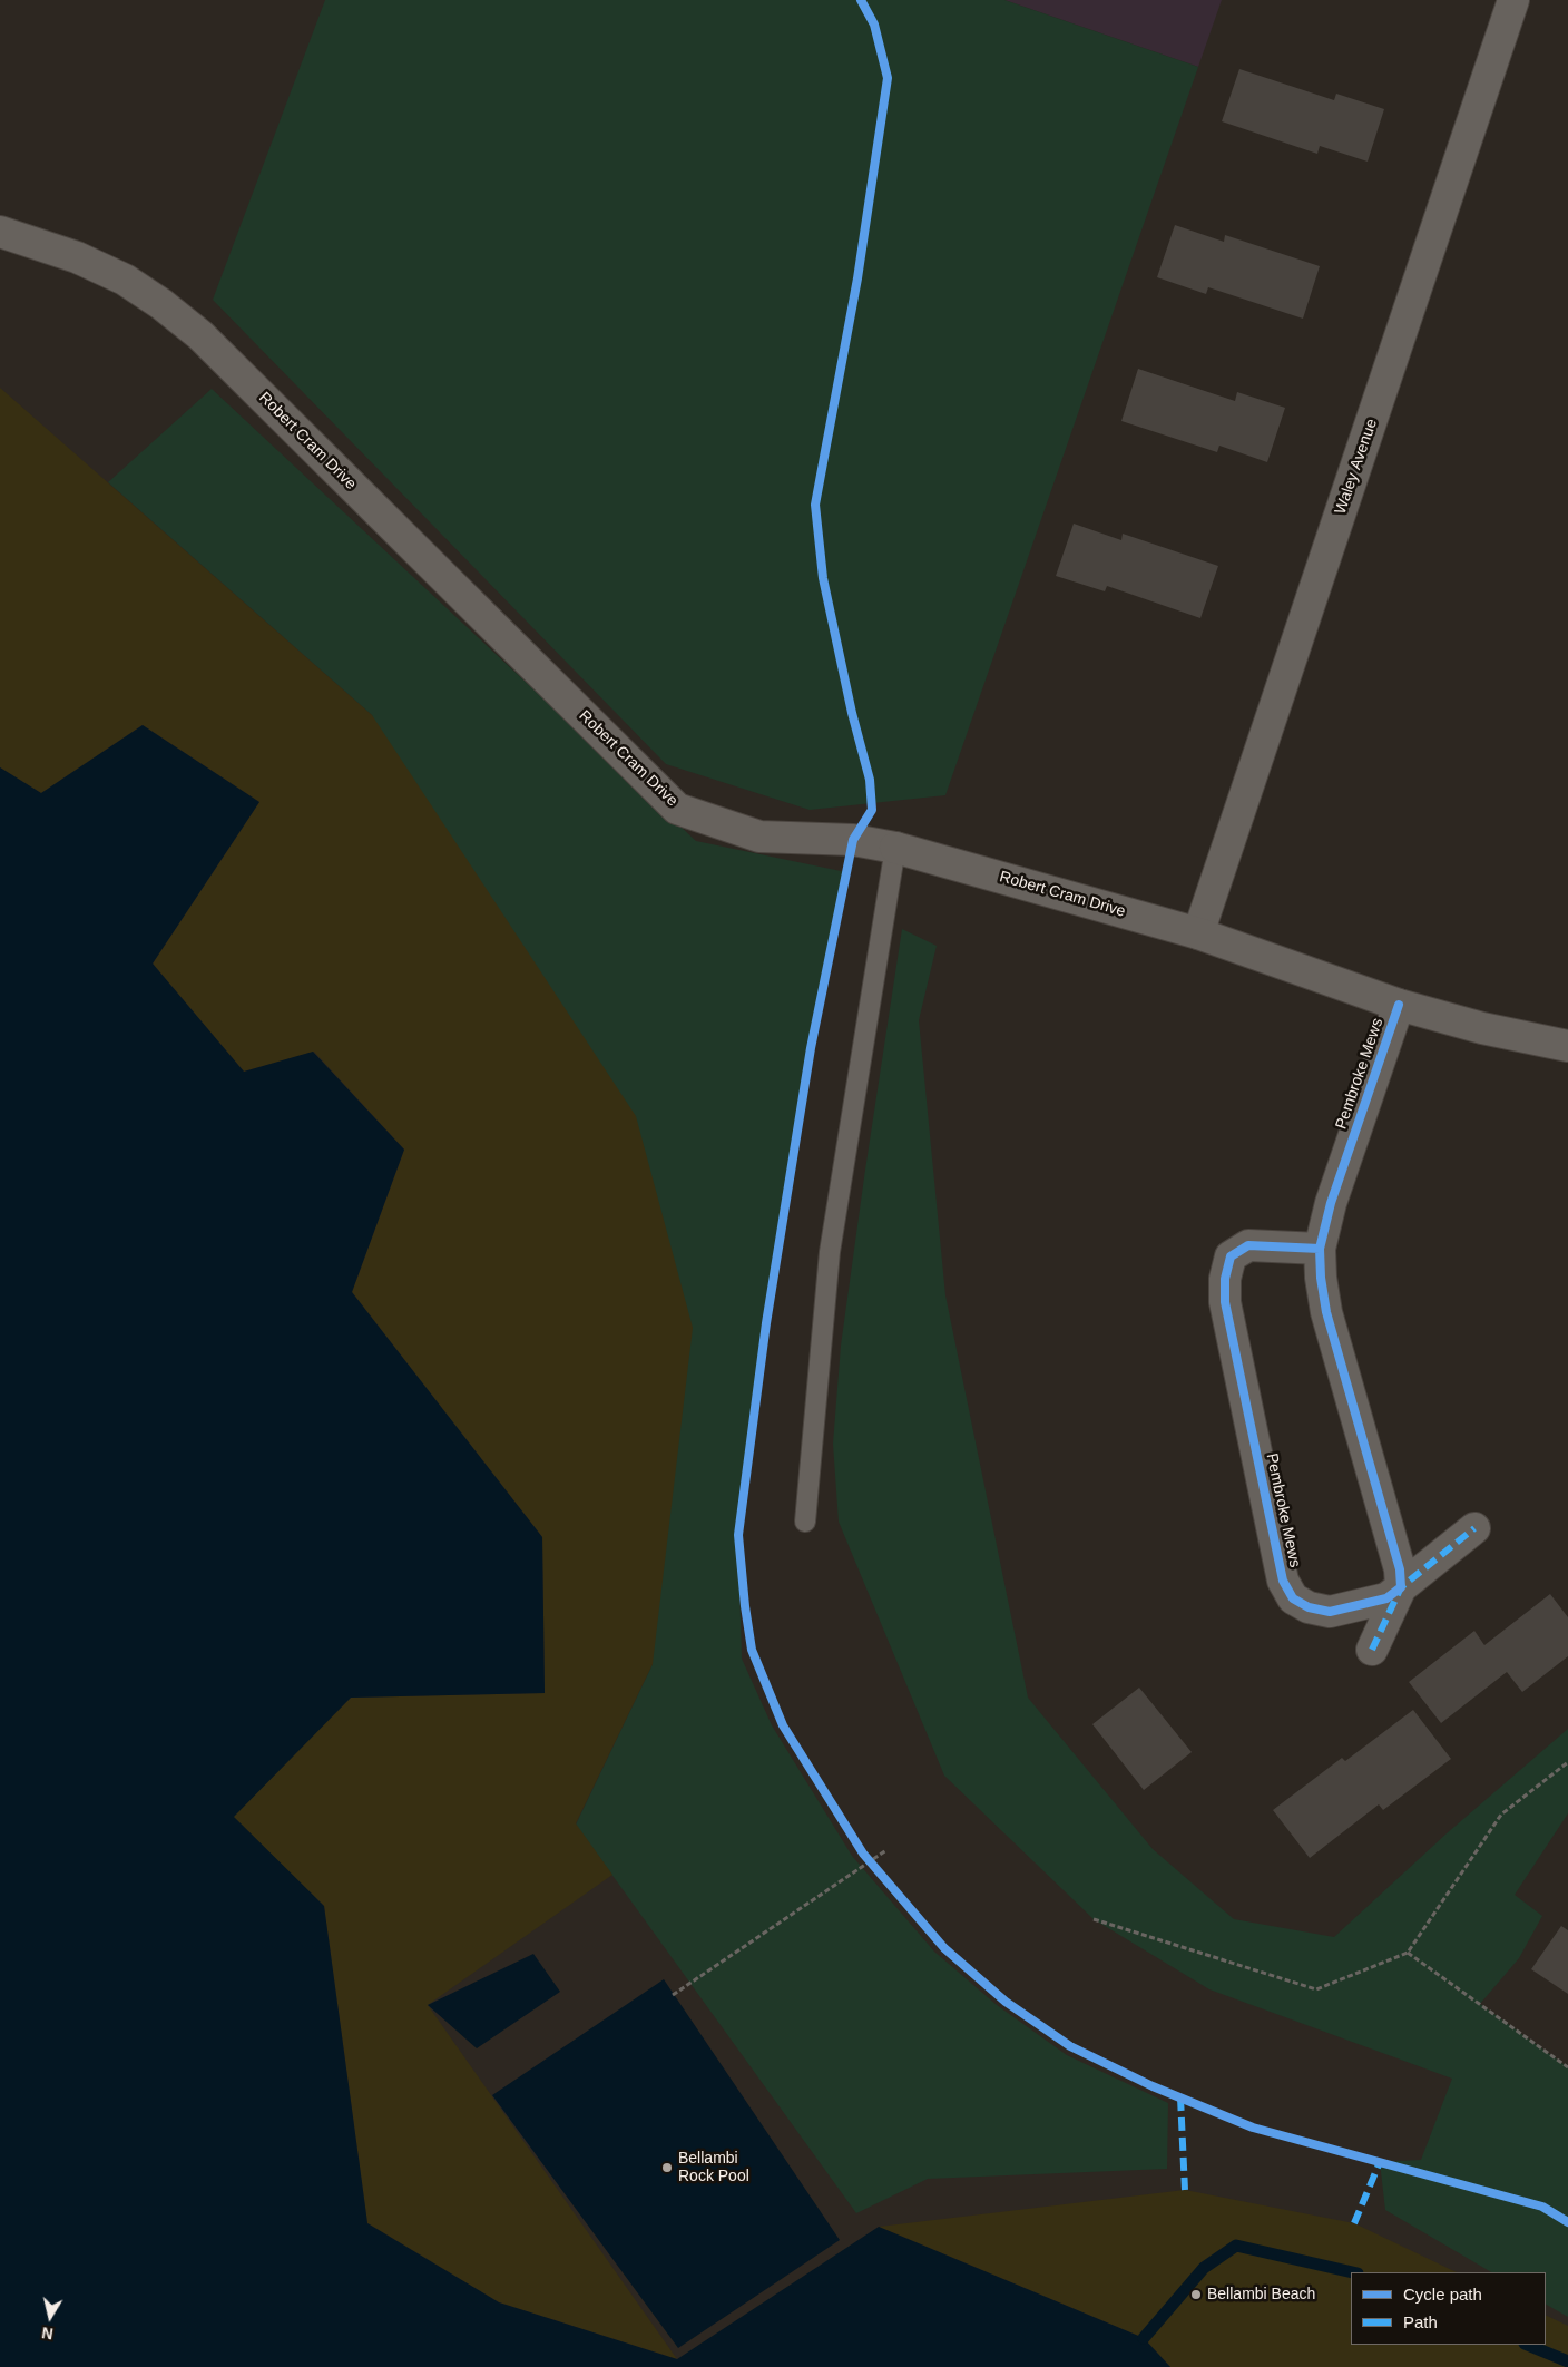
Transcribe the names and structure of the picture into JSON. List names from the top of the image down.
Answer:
{
  "streets": {
    "street": ["Robert Cram Drive", "Waley Avenue", "Pembroke Mews"]
  },
  "crossings": [
    ["Robert Cram Drive", "Waley Avenue"],
    ["Robert Cram Drive", "Pembroke Mews"]
  ],
  "places": ["Bellambi Rock Pool", "Bellambi Beach"],
  "legend": ["Cycle path", "Path"],
  "north": "bottom"
}
